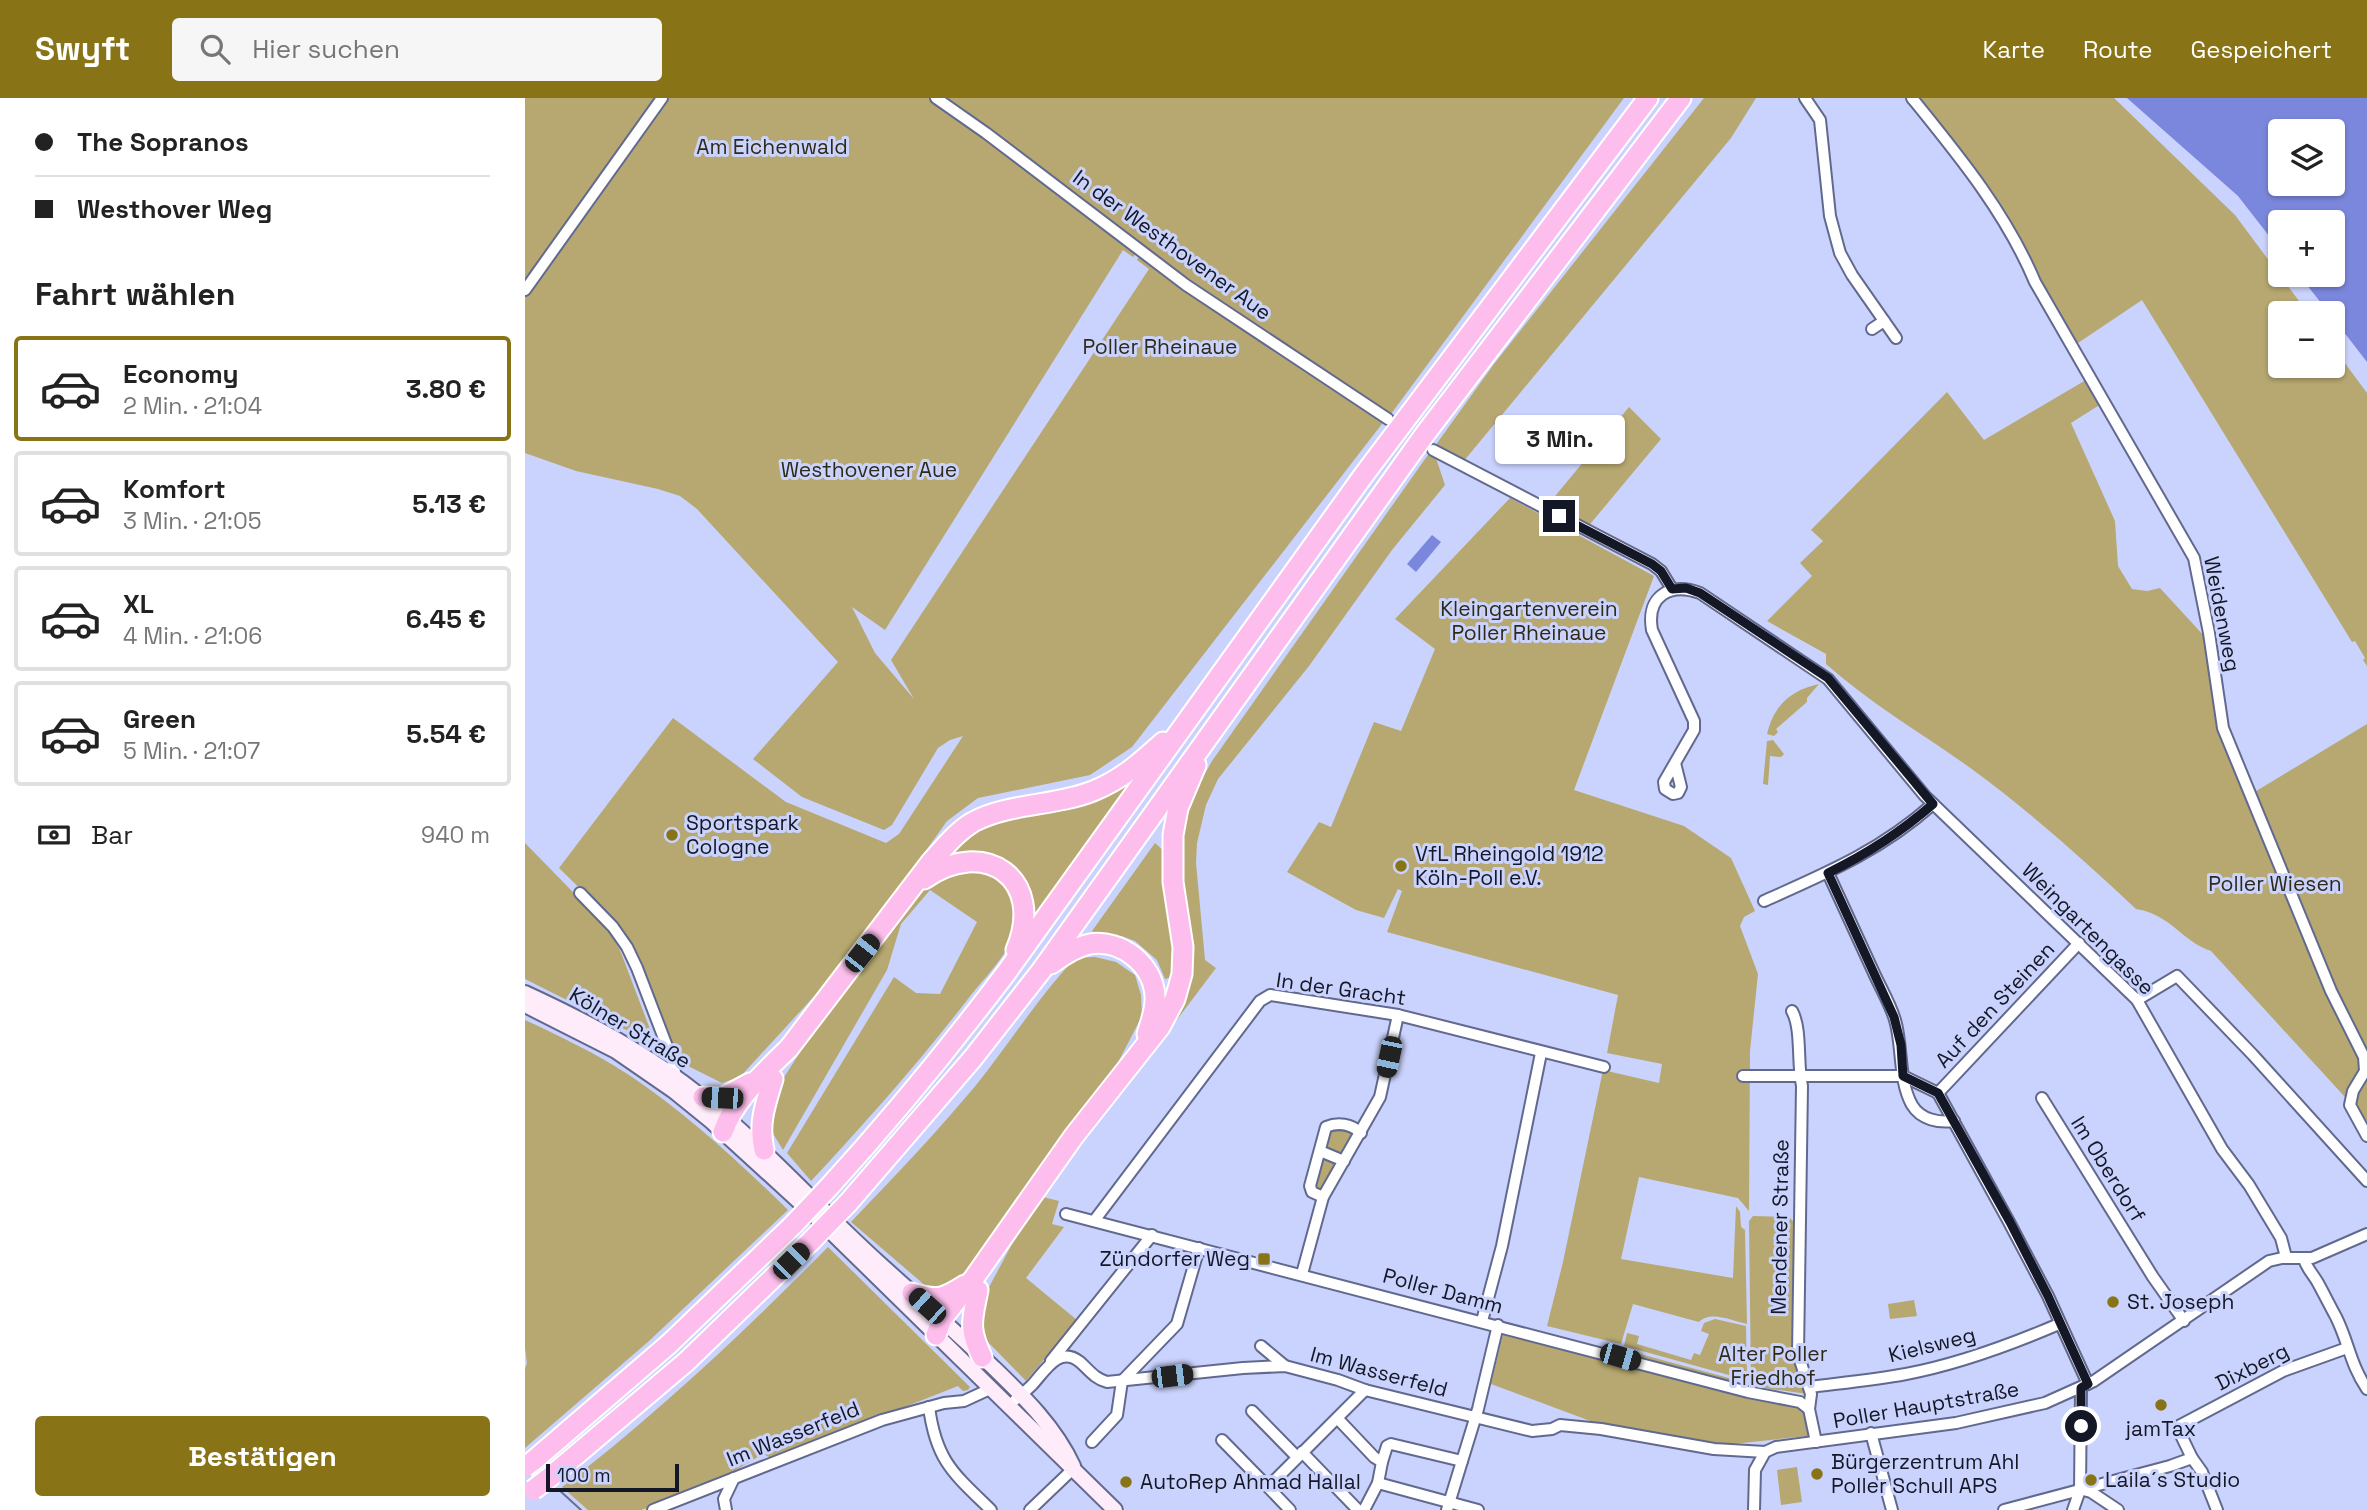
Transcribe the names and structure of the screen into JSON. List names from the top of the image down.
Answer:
{
  "streets": {
    "main road": ["Kölner Straße"],
    "street": [
      "In der Westhovener Aue",
      "Weidenweg",
      "Weingartengasse",
      "In der Gracht",
      "Auf den Steinen",
      "Im Oberdorf",
      "Mendener Straße",
      "Poller Damm",
      "Kielsweg",
      "Dixberg",
      "Im Wasserfeld",
      "Poller Hauptstraße"
    ]
  },
  "crossings": [
    ["Weingartengasse", "Auf den Steinen"],
    ["Weingartengasse", "Poller Hauptstraße"],
    ["In der Gracht", "Poller Damm"],
    ["Im Oberdorf", "Poller Hauptstraße"],
    ["Mendener Straße", "Poller Damm"],
    ["Mendener Straße", "Kielsweg"],
    ["Mendener Straße", "Poller Hauptstraße"],
    ["Im Wasserfeld", "Poller Hauptstraße"]
  ],
  "parks": [
    "Am Eichenwald",
    "Poller Rheinaue",
    "Westhovener Aue",
    "Kleingartenverein Poller Rheinaue",
    "Poller Wiesen",
    "Alter Poller Friedhof"
  ],
  "places": {
    "other": [
      "Sportspark Cologne",
      "VfL Rheingold 1912 Köln-Poll e.V.",
      "St. Joseph",
      "jamTax",
      "Bürgerzentrum Ahl Poller Schull APS",
      "Laila´s Studio",
      "AutoRep Ahmad Hallal"
    ],
    "transit": ["Zündorfer Weg"]
  },
  "scale_bar": "100 m",
  "page": {
    "header": "Swyft",
    "search": "Hier suchen",
    "nav": ["Karte", "Route", "Gespeichert"],
    "banner": ["The Sopranos", "Westhover Weg"],
    "map_buttons": ["+", "−"],
    "heading": "Fahrt wählen",
    "list": [
      {
        "name": "Economy",
        "note": "2 Min. · 21:04",
        "value": "3.80 €"
      },
      {
        "name": "Komfort",
        "note": "3 Min. · 21:05",
        "value": "5.13 €"
      },
      {
        "name": "XL",
        "note": "4 Min. · 21:06",
        "value": "6.45 €"
      },
      {
        "name": "Green",
        "note": "5 Min. · 21:07",
        "value": "5.54 €"
      }
    ],
    "bubble": "3 Min.",
    "pay": ["Bar", "940 m"],
    "buttons": "Bestätigen",
    "scale": "100 m"
  }
}
